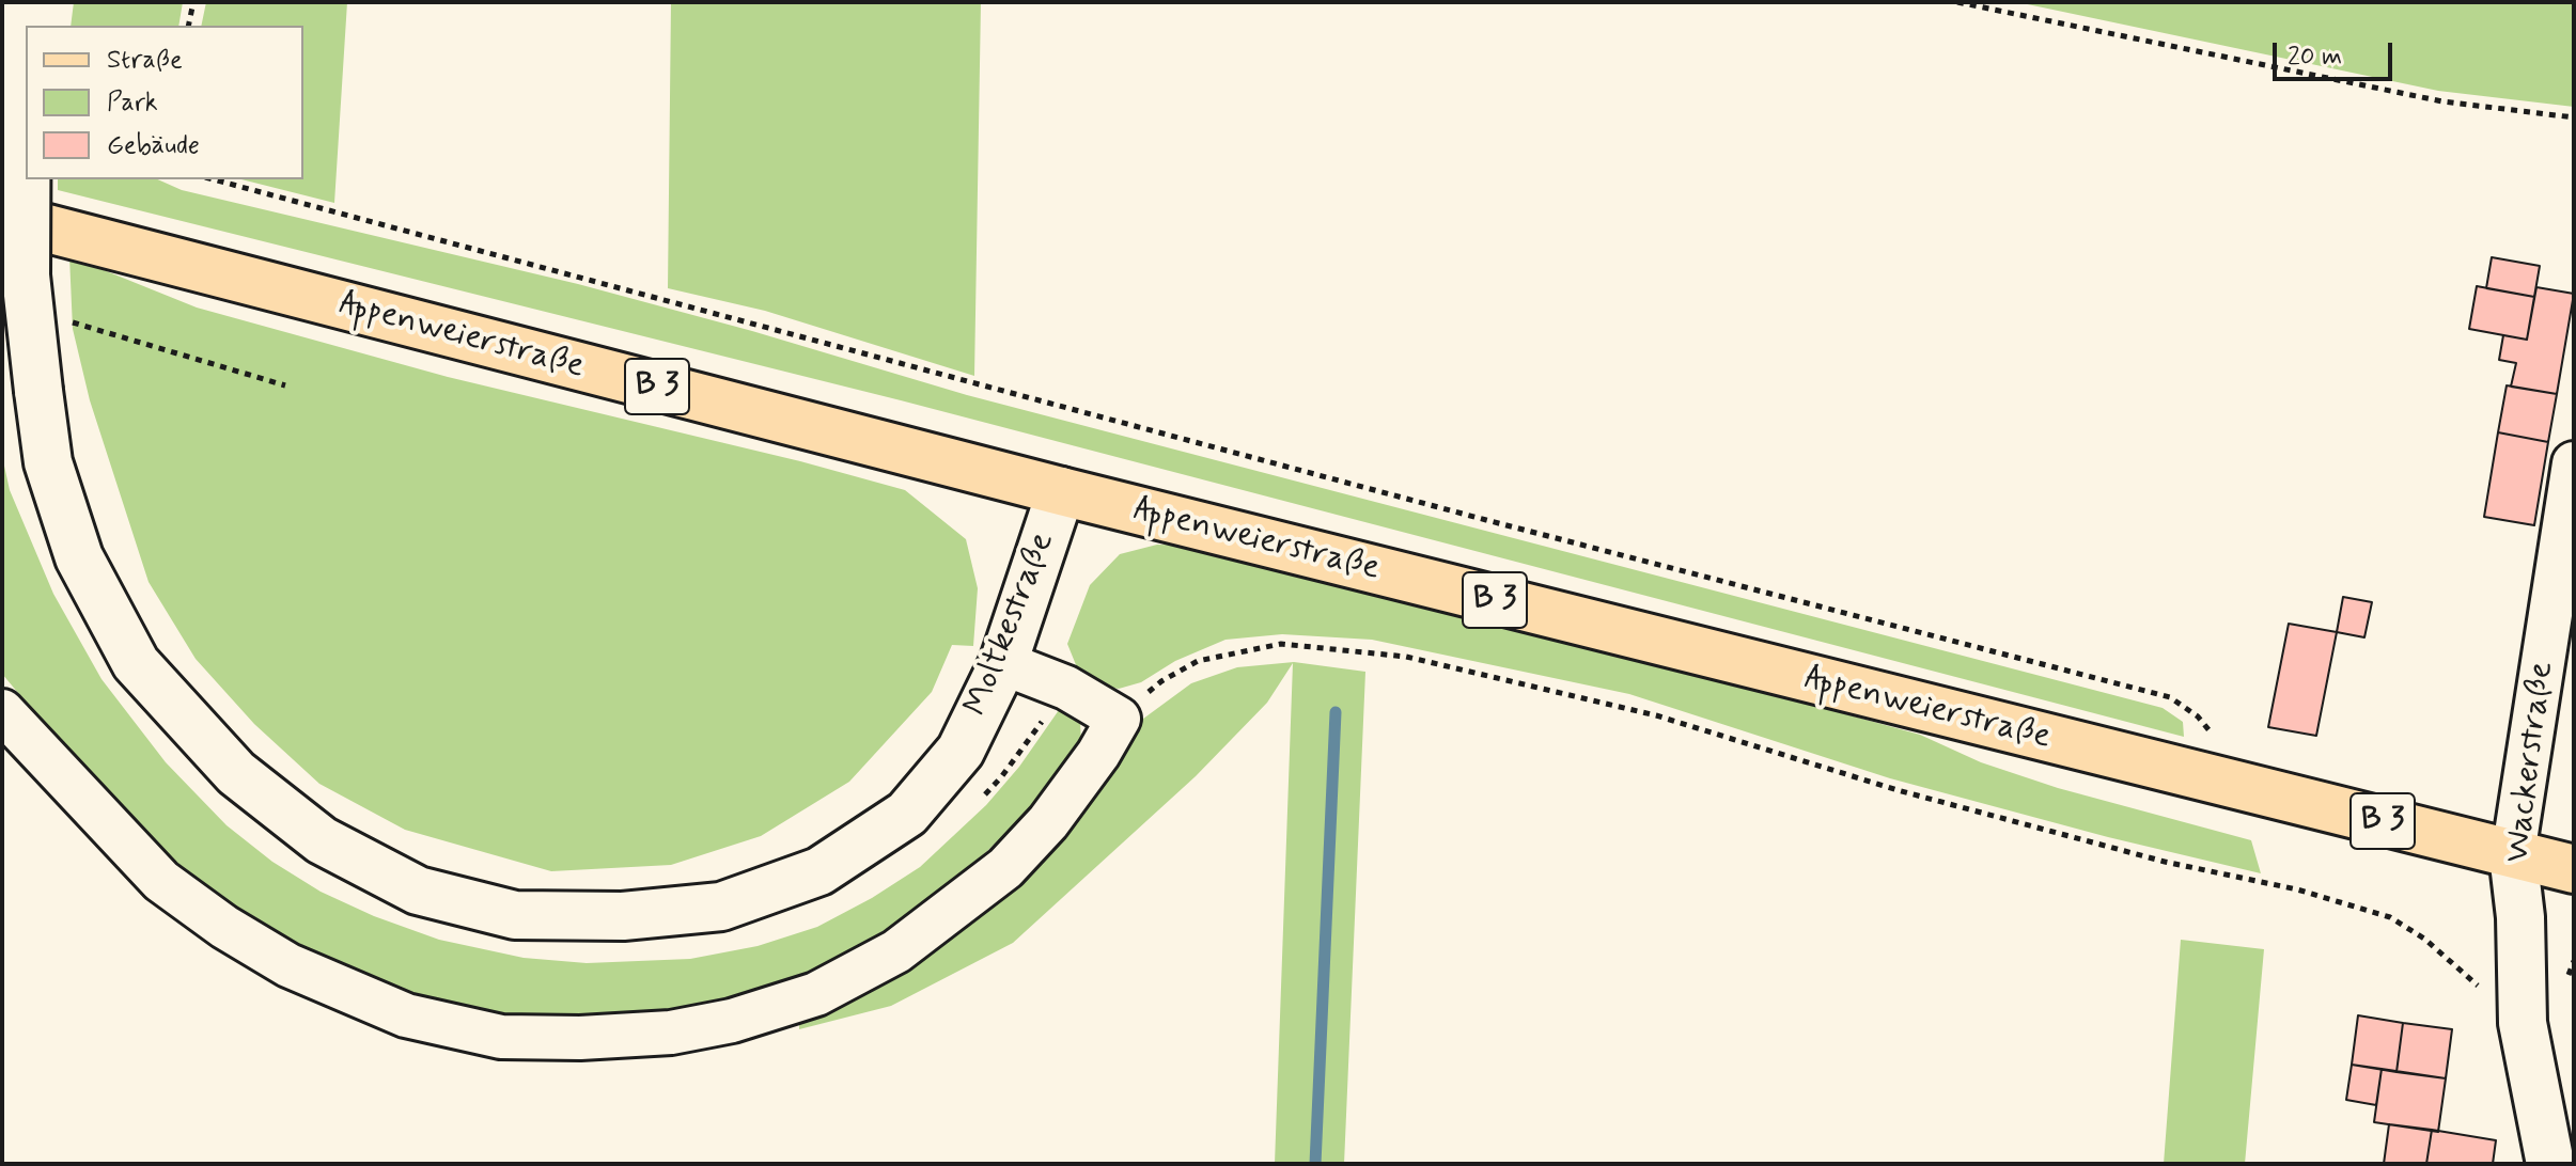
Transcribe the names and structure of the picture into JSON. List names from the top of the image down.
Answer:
{
  "streets": {
    "main road": ["Appenweierstraße", "B 3"],
    "street": ["Moltkestraße", "Wackerstraße"]
  },
  "crossings": [
    ["Appenweierstraße", "B 3"],
    ["Appenweierstraße", "Moltkestraße"],
    ["Appenweierstraße", "Wackerstraße"],
    ["B 3", "Wackerstraße"]
  ],
  "legend": ["Straße", "Park", "Gebäude"],
  "scale_bar": "20 m"
}
